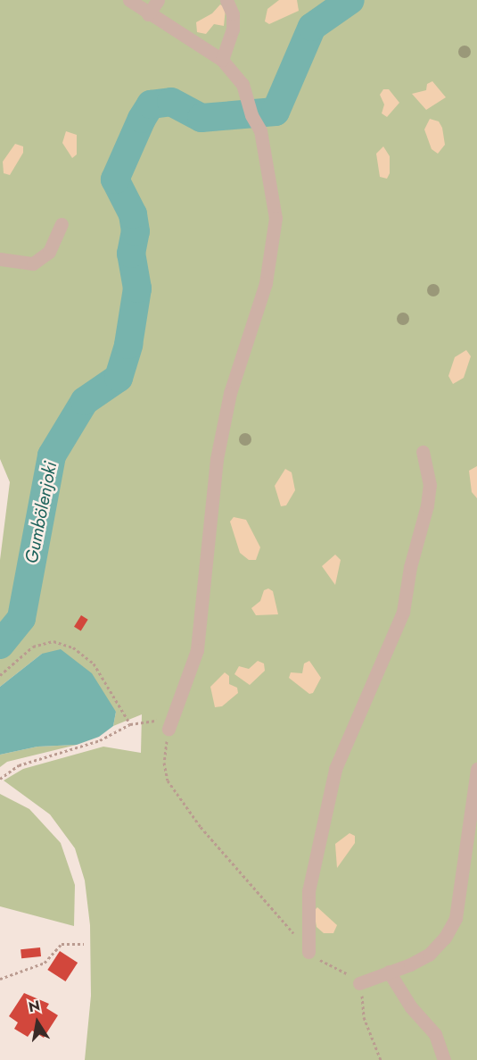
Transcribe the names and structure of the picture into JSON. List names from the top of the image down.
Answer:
{
  "water": ["Gumbölenjoki"],
  "north": "top"
}
